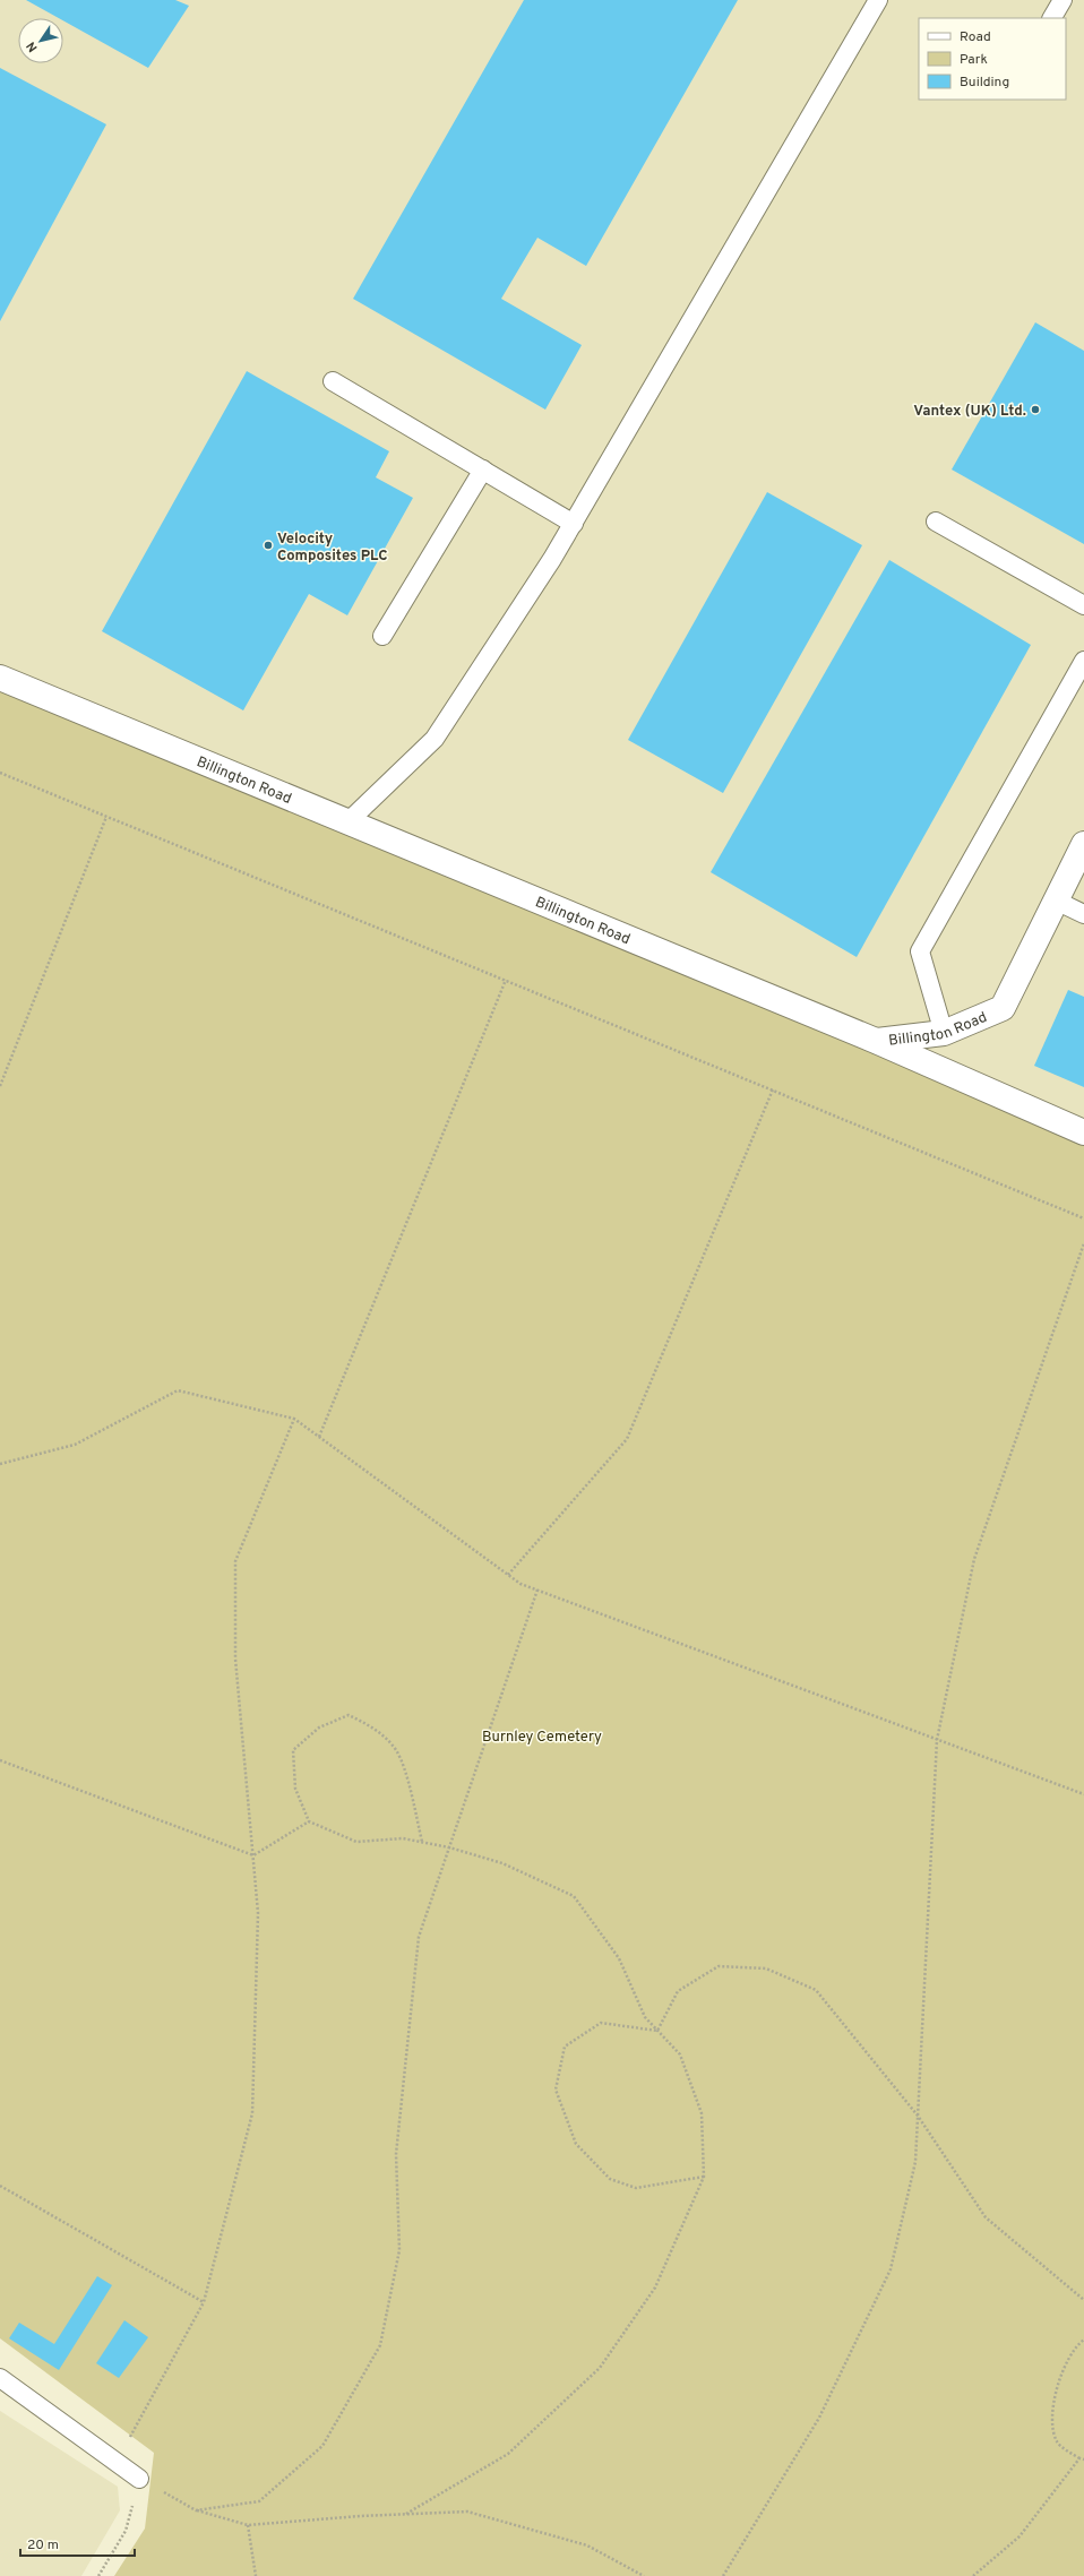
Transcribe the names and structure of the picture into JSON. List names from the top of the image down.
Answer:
{
  "streets": {
    "street": ["Billington Road"]
  },
  "parks": ["Burnley Cemetery"],
  "places": ["Vantex (UK) Ltd.", "Velocity Composites PLC"],
  "legend": ["Road", "Park", "Building"],
  "scale_bar": "20 m",
  "north": "bottom left"
}
